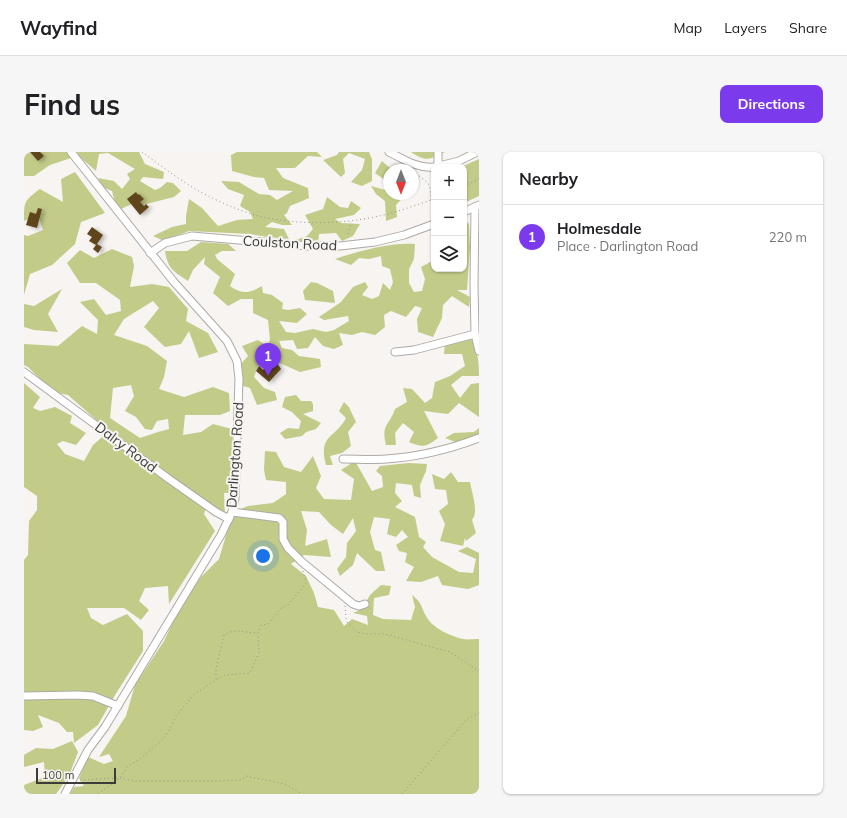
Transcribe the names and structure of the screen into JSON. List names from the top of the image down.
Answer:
{
  "streets": {
    "street": ["Coulston Road", "Dalry Road", "Darlington Road"]
  },
  "crossings": [
    ["Coulston Road", "Darlington Road"],
    ["Dalry Road", "Darlington Road"]
  ],
  "scale_bar": "100 m",
  "north": "bottom",
  "page": {
    "header": "Wayfind",
    "nav": ["Map", "Layers", "Share"],
    "buttons": "Directions",
    "title": "Find us",
    "heading": "Nearby",
    "map_buttons": ["+", "−"],
    "list": [
      {
        "mark": "1",
        "name": "Holmesdale",
        "note": "Place · Darlington Road",
        "value": "220 m"
      }
    ],
    "pins": "1",
    "scale": "100 m"
  }
}
